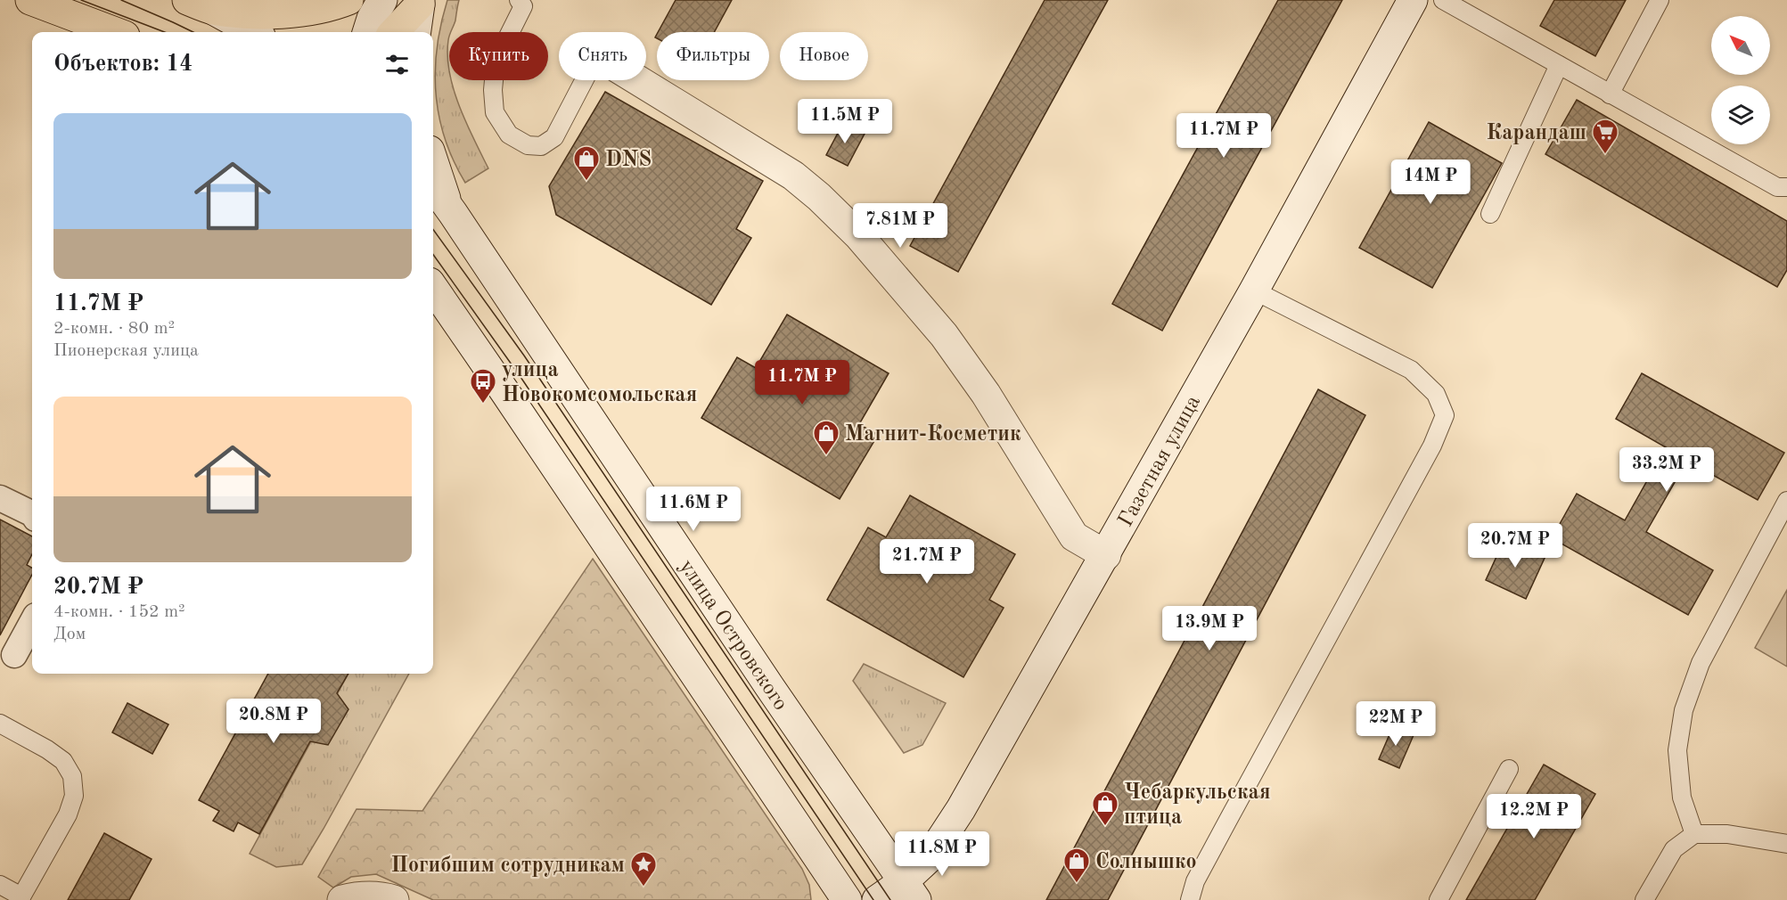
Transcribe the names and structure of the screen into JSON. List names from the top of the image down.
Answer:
{
  "streets": {
    "main road": ["Газетная улица", "улица Островского"]
  },
  "crossings": [
    ["Газетная улица", "улица Островского"]
  ],
  "places": {
    "supermarket": ["Карандаш"],
    "shop": [
      "DNS",
      "Магнит-Косметик",
      "Чебаркульская птица",
      "Солнышко"
    ],
    "bus stop": ["улица Новокомсомольская"],
    "place": ["Погибшим сотрудникам"]
  },
  "north": "top left",
  "page": {
    "chip": [
      "Купить",
      "Снять",
      "Фильтры",
      "Новое"
    ],
    "heading": "Объектов: 14",
    "list": [
      {
        "name": "11.7M ₽",
        "note": "2-комн. · 80 m² · Пионерская улица"
      },
      {
        "name": "20.7M ₽",
        "note": "4-комн. · 152 m² · Дом"
      }
    ],
    "price": [
      "11.5M ₽",
      "11.7M ₽",
      "14M ₽",
      "7.81M ₽",
      "11.7M ₽",
      "33.2M ₽",
      "11.6M ₽",
      "20.7M ₽",
      "21.7M ₽",
      "13.9M ₽",
      "20.8M ₽",
      "22M ₽",
      "12.2M ₽",
      "11.8M ₽"
    ]
  }
}
